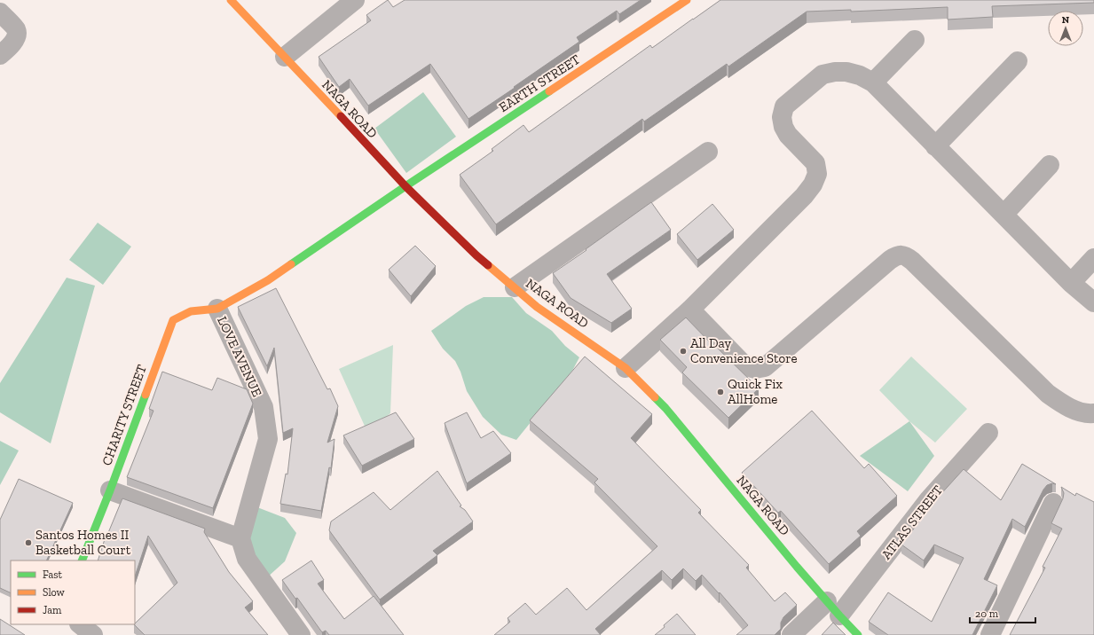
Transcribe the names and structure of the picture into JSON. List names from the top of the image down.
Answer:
{
  "streets": {
    "main road": [
      "EARTH STREET",
      "NAGA ROAD",
      "LOVE AVENUE",
      "CHARITY STREET"
    ],
    "street": ["ATLAS STREET"]
  },
  "crossings": [
    ["EARTH STREET", "NAGA ROAD"],
    ["EARTH STREET", "LOVE AVENUE"],
    ["NAGA ROAD", "LOVE AVENUE"],
    ["NAGA ROAD", "ATLAS STREET"],
    ["LOVE AVENUE", "CHARITY STREET"]
  ],
  "places": ["All Day Convenience Store", "Quick Fix AllHome", "Santos Homes II Basketball Court"],
  "legend": ["Fast", "Slow", "Jam"],
  "scale_bar": "20 m",
  "north": "top"
}
